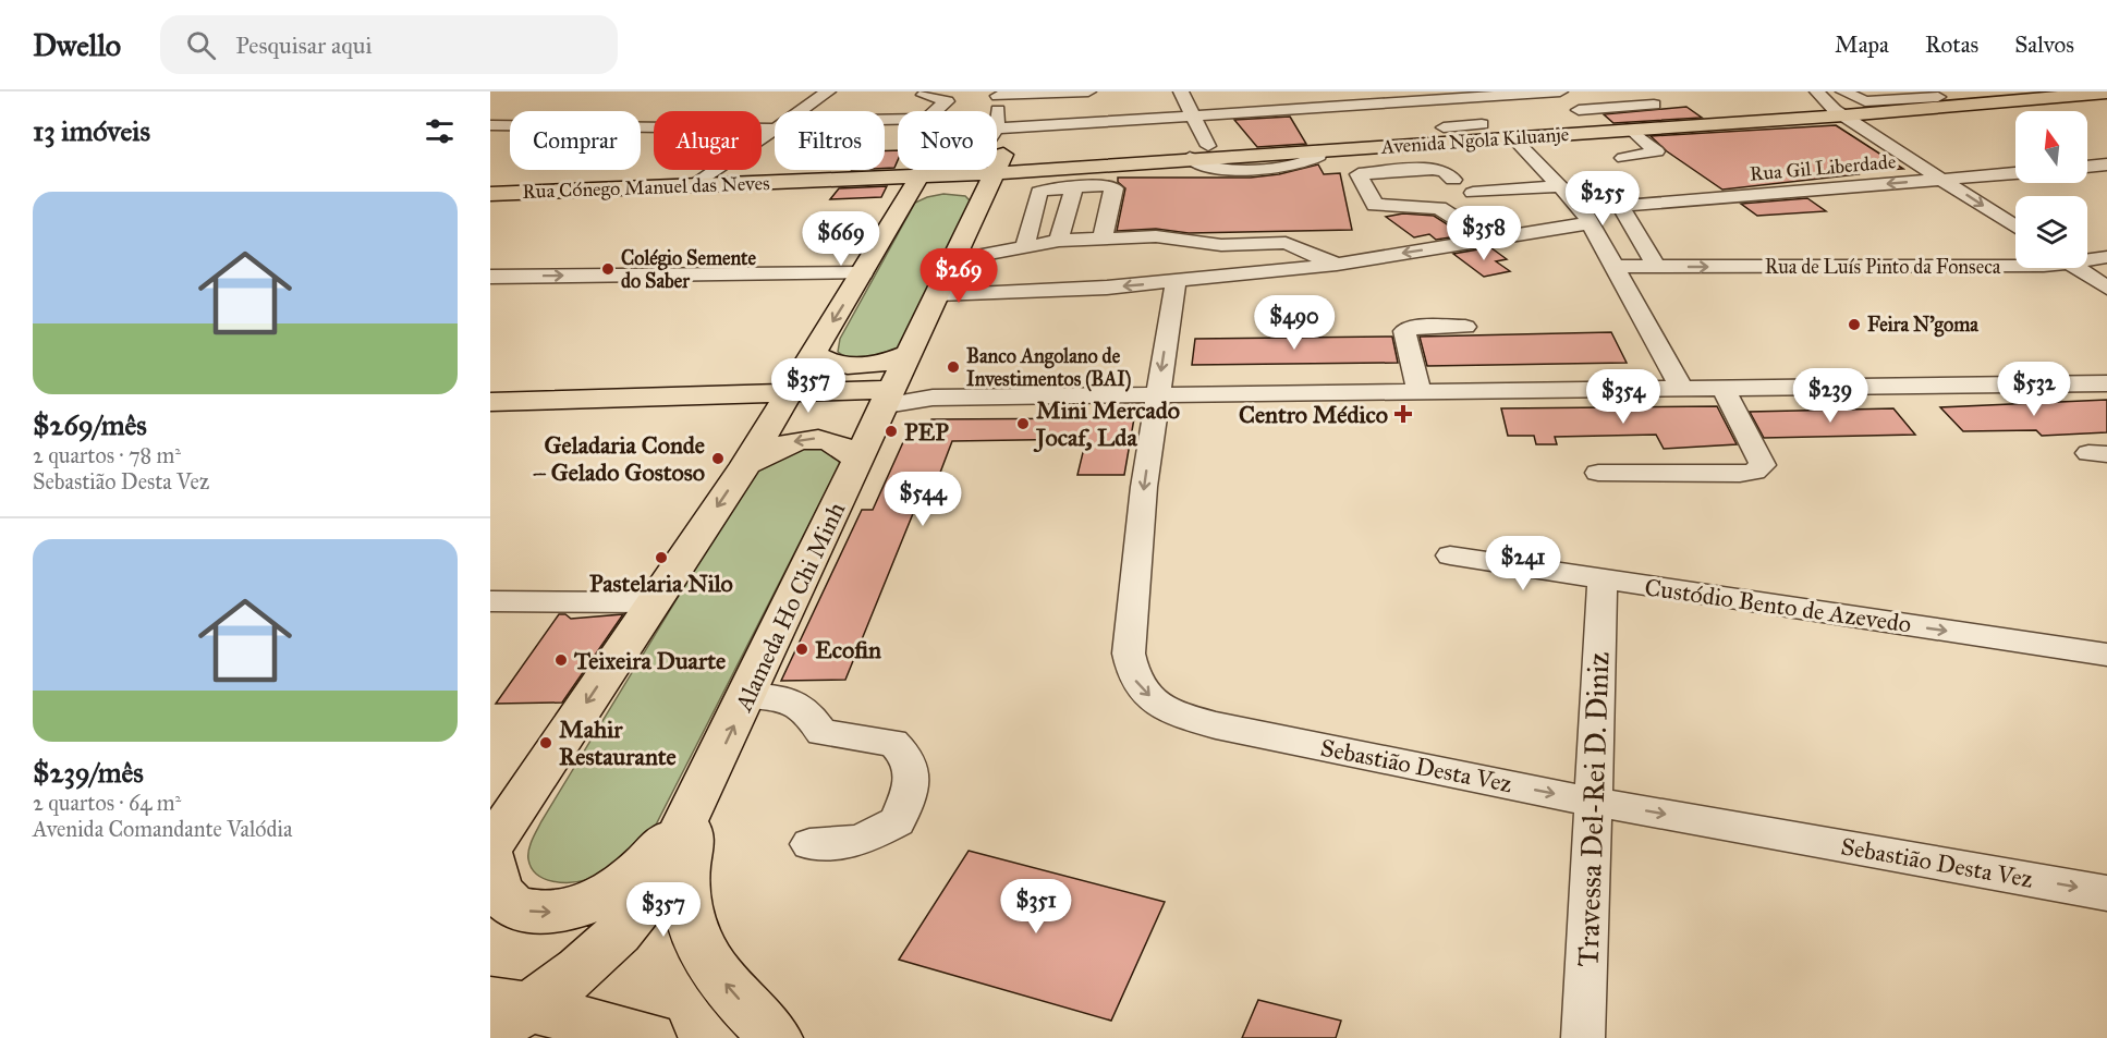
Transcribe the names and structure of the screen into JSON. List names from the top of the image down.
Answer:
{
  "streets": {
    "main road": ["Avenida Ngola Kiluanje", "Rua Cónego Manuel das Neves", "Alameda Ho Chi Minh"],
    "street": [
      "Rua Gil Liberdade",
      "Rua de Luís Pinto da Fonseca",
      "Custódio Bento de Azevedo",
      "Sebastião Desta Vez",
      "Travessa Del-Rei D. Diniz"
    ]
  },
  "crossings": [
    ["Avenida Ngola Kiluanje", "Rua Cónego Manuel das Neves"],
    ["Avenida Ngola Kiluanje", "Alameda Ho Chi Minh"],
    ["Custódio Bento de Azevedo", "Travessa Del-Rei D. Diniz"],
    ["Sebastião Desta Vez", "Travessa Del-Rei D. Diniz"]
  ],
  "places": {
    "other": [
      "Colégio Semente do Saber",
      "Feira N'goma",
      "Banco Angolano de Investimentos (BAI)",
      "Mini Mercado Jocaf, Lda",
      "PEP",
      "Geladaria Conde – Gelado Gostoso",
      "Pastelaria Nilo",
      "Ecofin",
      "Teixeira Duarte",
      "Mahir Restaurante"
    ],
    "health": ["Centro Médico"]
  },
  "north": "top",
  "page": {
    "header": "Dwello",
    "search": "Pesquisar aqui",
    "nav": ["Mapa", "Rotas", "Salvos"],
    "heading": "13 imóveis",
    "chip": [
      "Comprar",
      "Alugar",
      "Filtros",
      "Novo"
    ],
    "list": [
      {
        "name": "$269/mês",
        "note": "2 quartos · 78 m² · Sebastião Desta Vez"
      },
      {
        "name": "$239/mês",
        "note": "2 quartos · 64 m² · Avenida Comandante Valódia"
      }
    ],
    "price": [
      "$255",
      "$358",
      "$669",
      "$269",
      "$490",
      "$357",
      "$532",
      "$239",
      "$354",
      "$544",
      "$241",
      "$351",
      "$357"
    ]
  }
}
